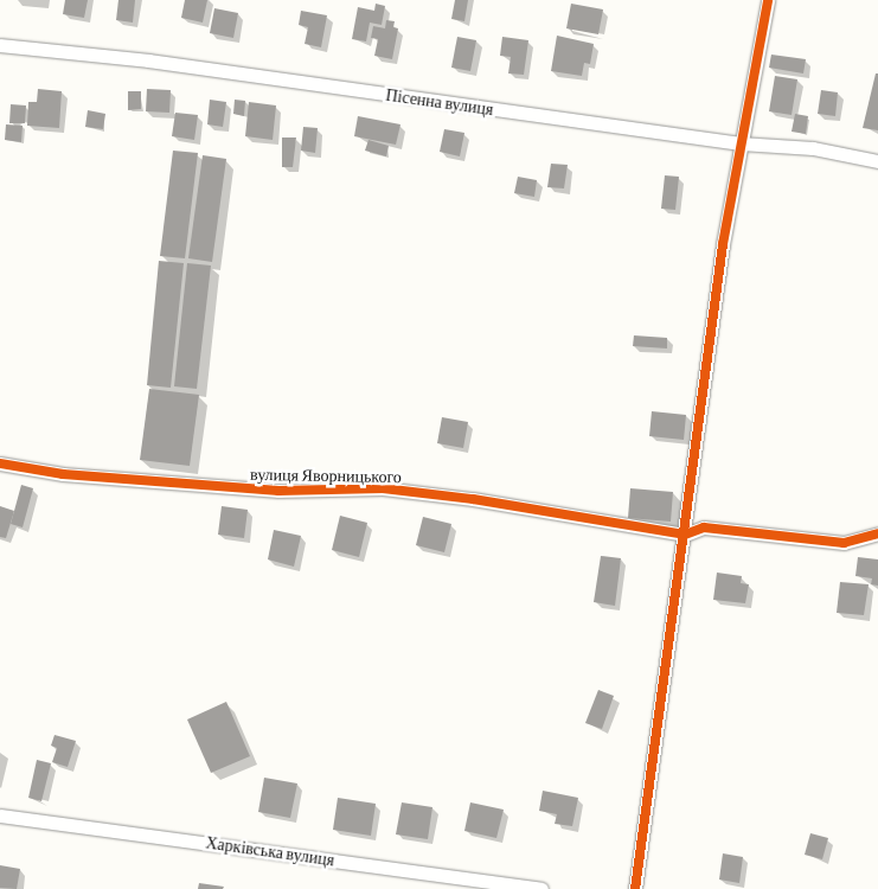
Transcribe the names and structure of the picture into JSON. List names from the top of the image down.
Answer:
{
  "streets": {
    "street": ["Пісенна вулиця", "вулиця Яворницького", "Харківська вулиця"]
  }
}
